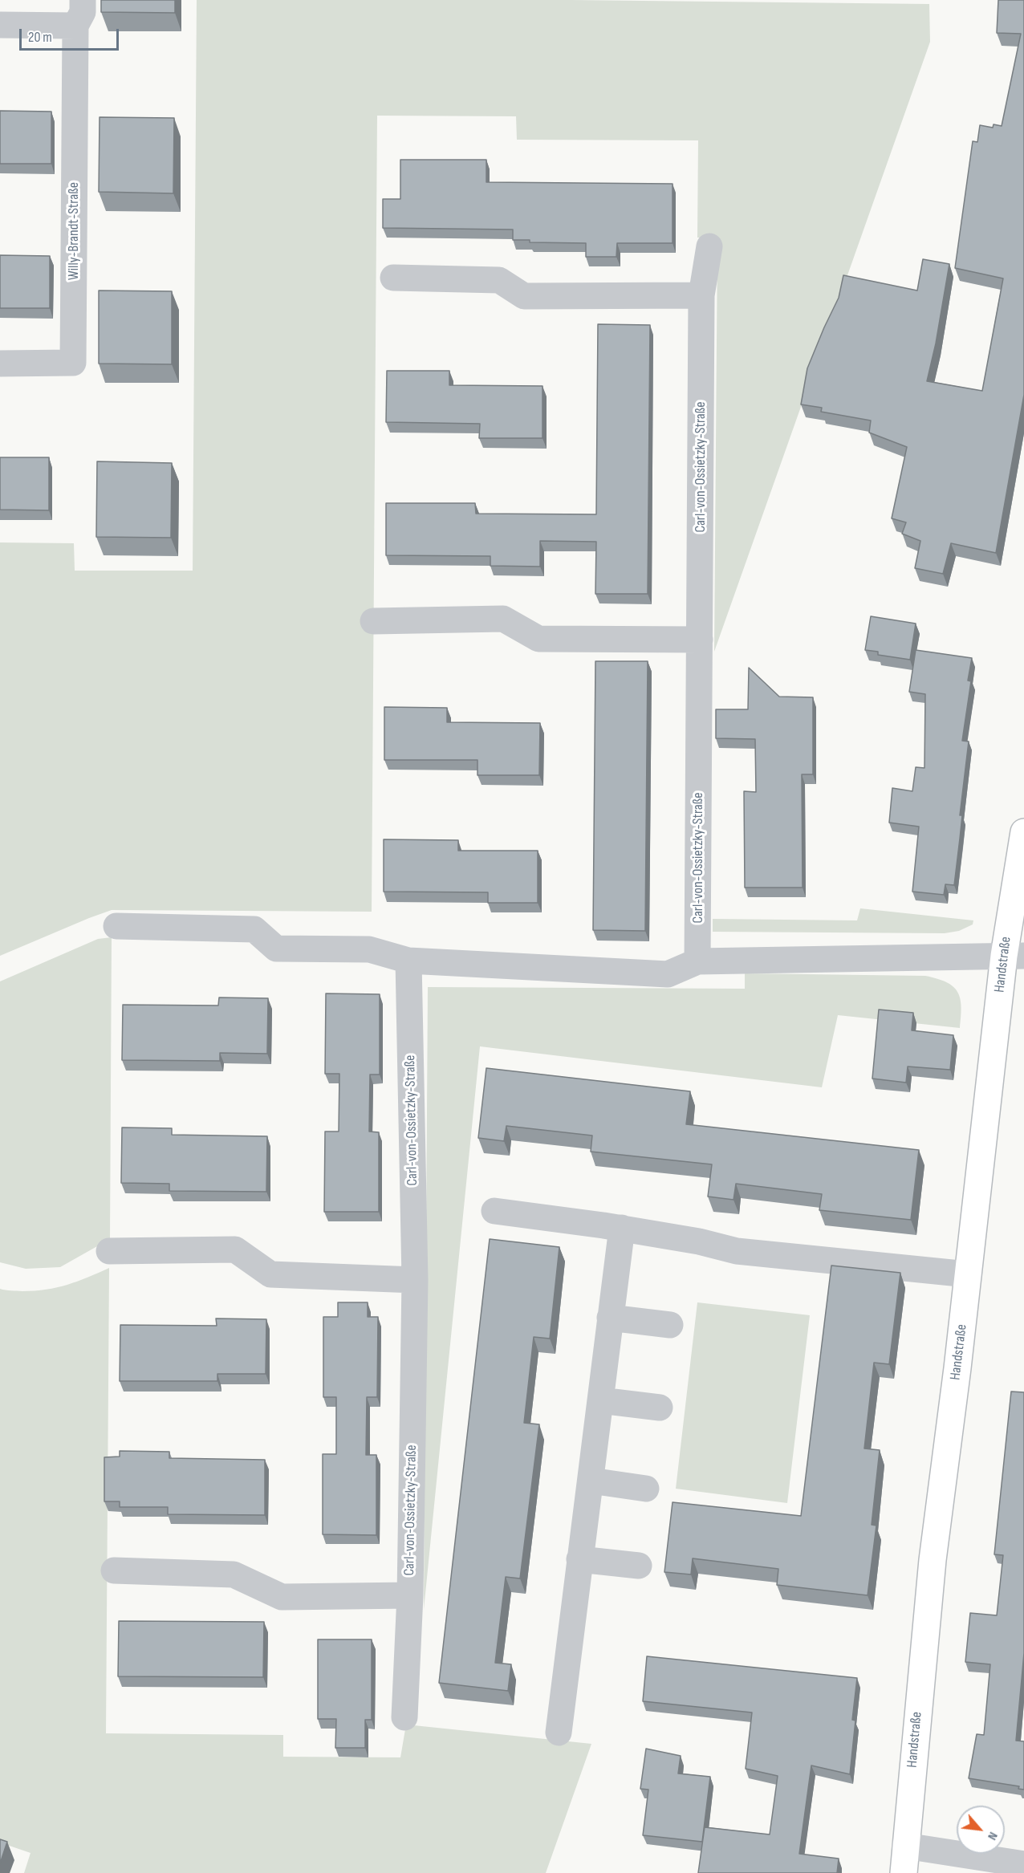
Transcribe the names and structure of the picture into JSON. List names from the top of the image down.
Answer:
{
  "streets": {
    "main road": ["Handstraße"],
    "street": ["Willy-Brandt-Straße", "Carl-von-Ossietzky-Straße"]
  },
  "scale_bar": "20 m",
  "north": "bottom right"
}
